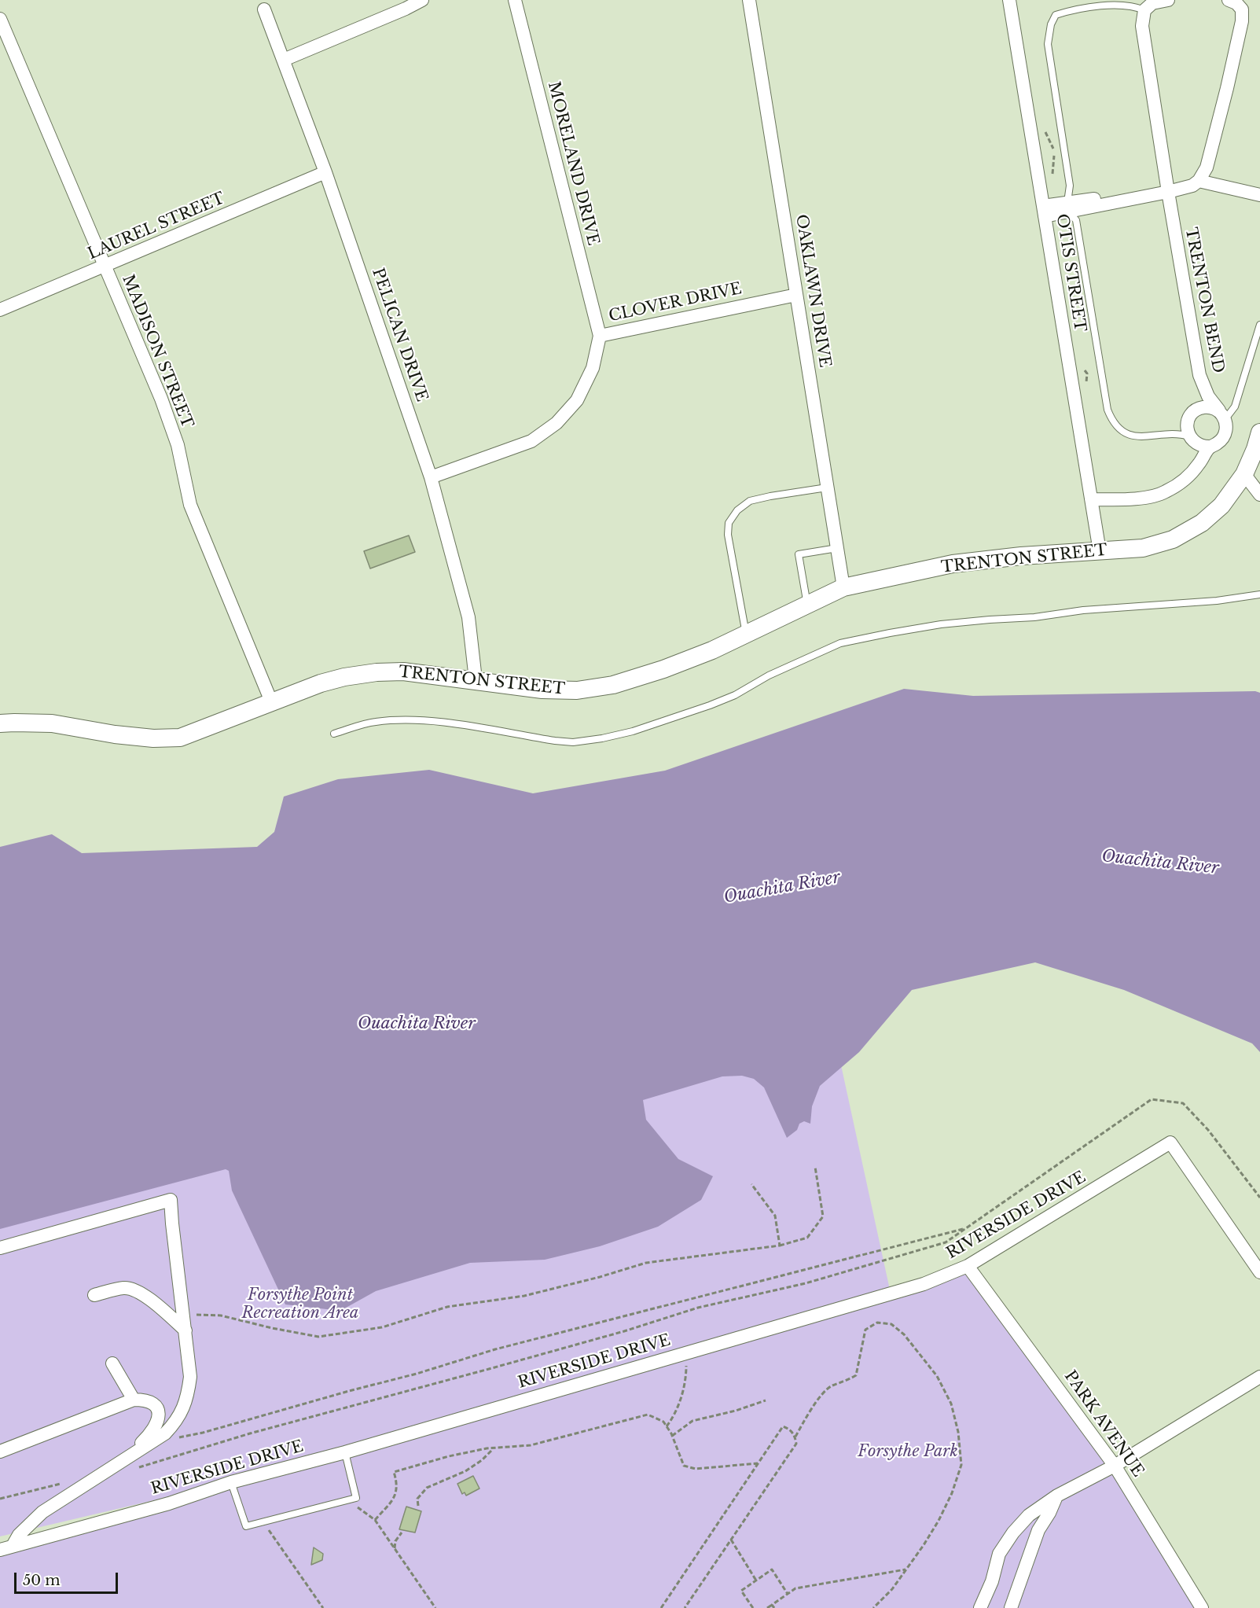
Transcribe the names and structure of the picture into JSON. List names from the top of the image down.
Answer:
{
  "streets": {
    "street": [
      "MORELAND DRIVE",
      "LAUREL STREET",
      "OTIS STREET",
      "OAKLAWN DRIVE",
      "TRENTON BEND",
      "CLOVER DRIVE",
      "PELICAN DRIVE",
      "MADISON STREET",
      "TRENTON STREET",
      "RIVERSIDE DRIVE",
      "PARK AVENUE"
    ]
  },
  "crossings": [
    ["MORELAND DRIVE", "CLOVER DRIVE"],
    ["LAUREL STREET", "PELICAN DRIVE"],
    ["LAUREL STREET", "MADISON STREET"],
    ["OTIS STREET", "TRENTON STREET"],
    ["OAKLAWN DRIVE", "CLOVER DRIVE"],
    ["OAKLAWN DRIVE", "TRENTON STREET"],
    ["CLOVER DRIVE", "PELICAN DRIVE"],
    ["PELICAN DRIVE", "TRENTON STREET"],
    ["MADISON STREET", "TRENTON STREET"],
    ["RIVERSIDE DRIVE", "PARK AVENUE"]
  ],
  "water": ["Ouachita River"],
  "parks": ["Forsythe Point Recreation Area", "Forsythe Park"],
  "scale_bar": "50 m"
}
